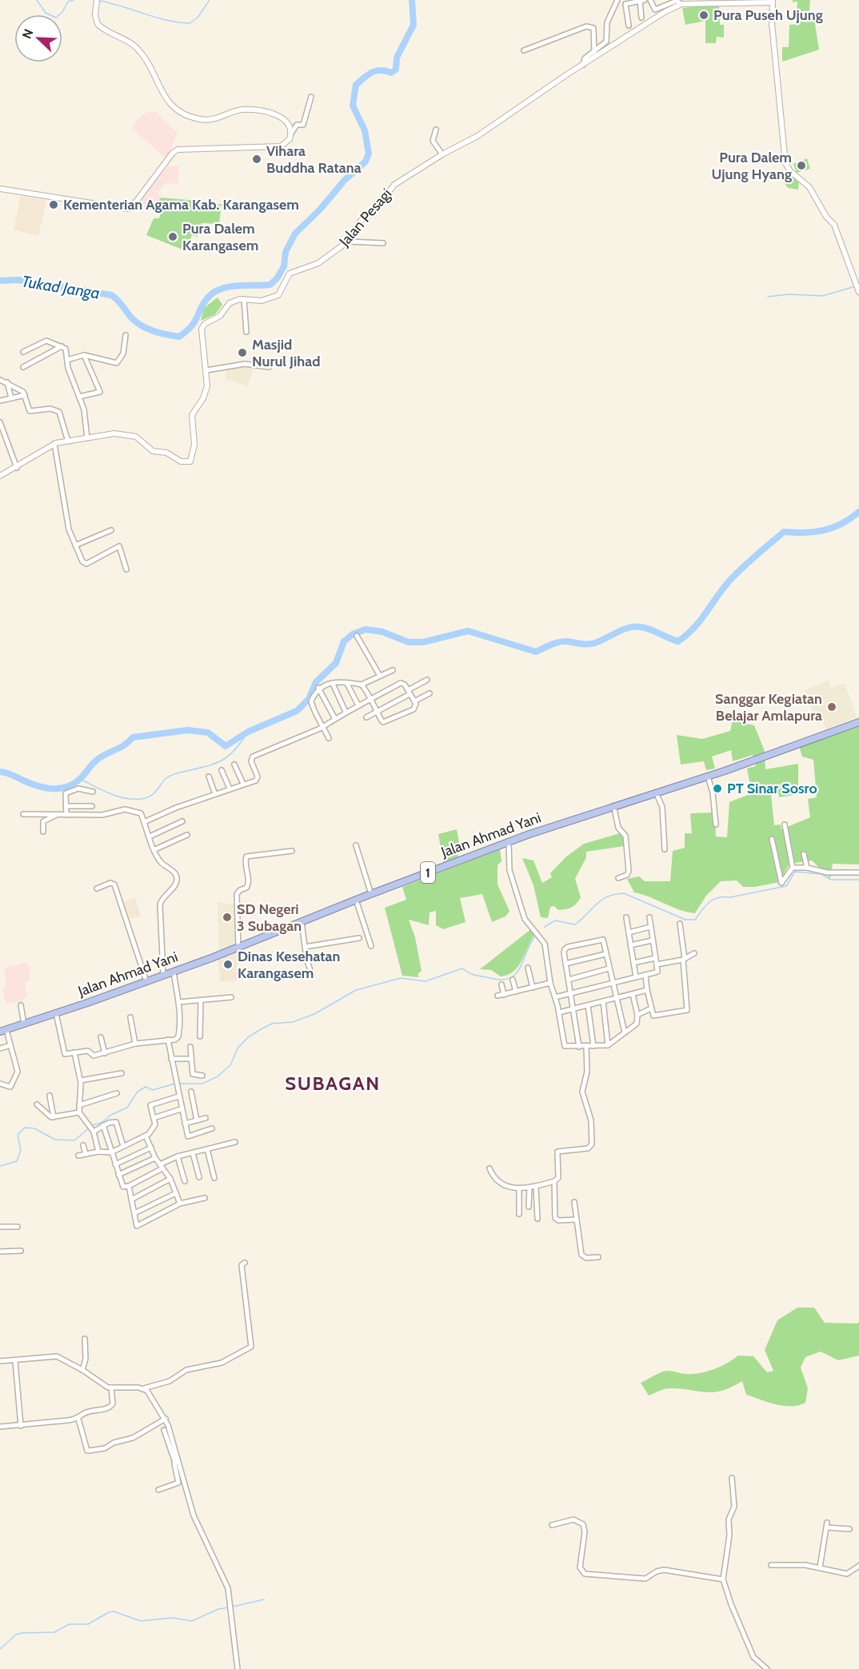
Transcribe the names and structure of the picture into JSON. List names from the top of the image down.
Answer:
{
  "streets": {
    "highway": ["Jalan Ahmad Yani", "1"],
    "street": ["Jalan Pesagi"]
  },
  "districts": ["SUBAGAN"],
  "water": ["Tukad Janga"],
  "places": [
    "Pura Puseh Ujung",
    "Vihara Buddha Ratana",
    "Pura Dalem Ujung Hyang",
    "Kementerian Agama Kab. Karangasem",
    "Pura Dalem Karangasem",
    "Masjid Nurul Jihad",
    "Sanggar Kegiatan Belajar Amlapura",
    "PT Sinar Sosro",
    "SD Negeri 3 Subagan",
    "Dinas Kesehatan Karangasem"
  ],
  "north": "top left"
}
